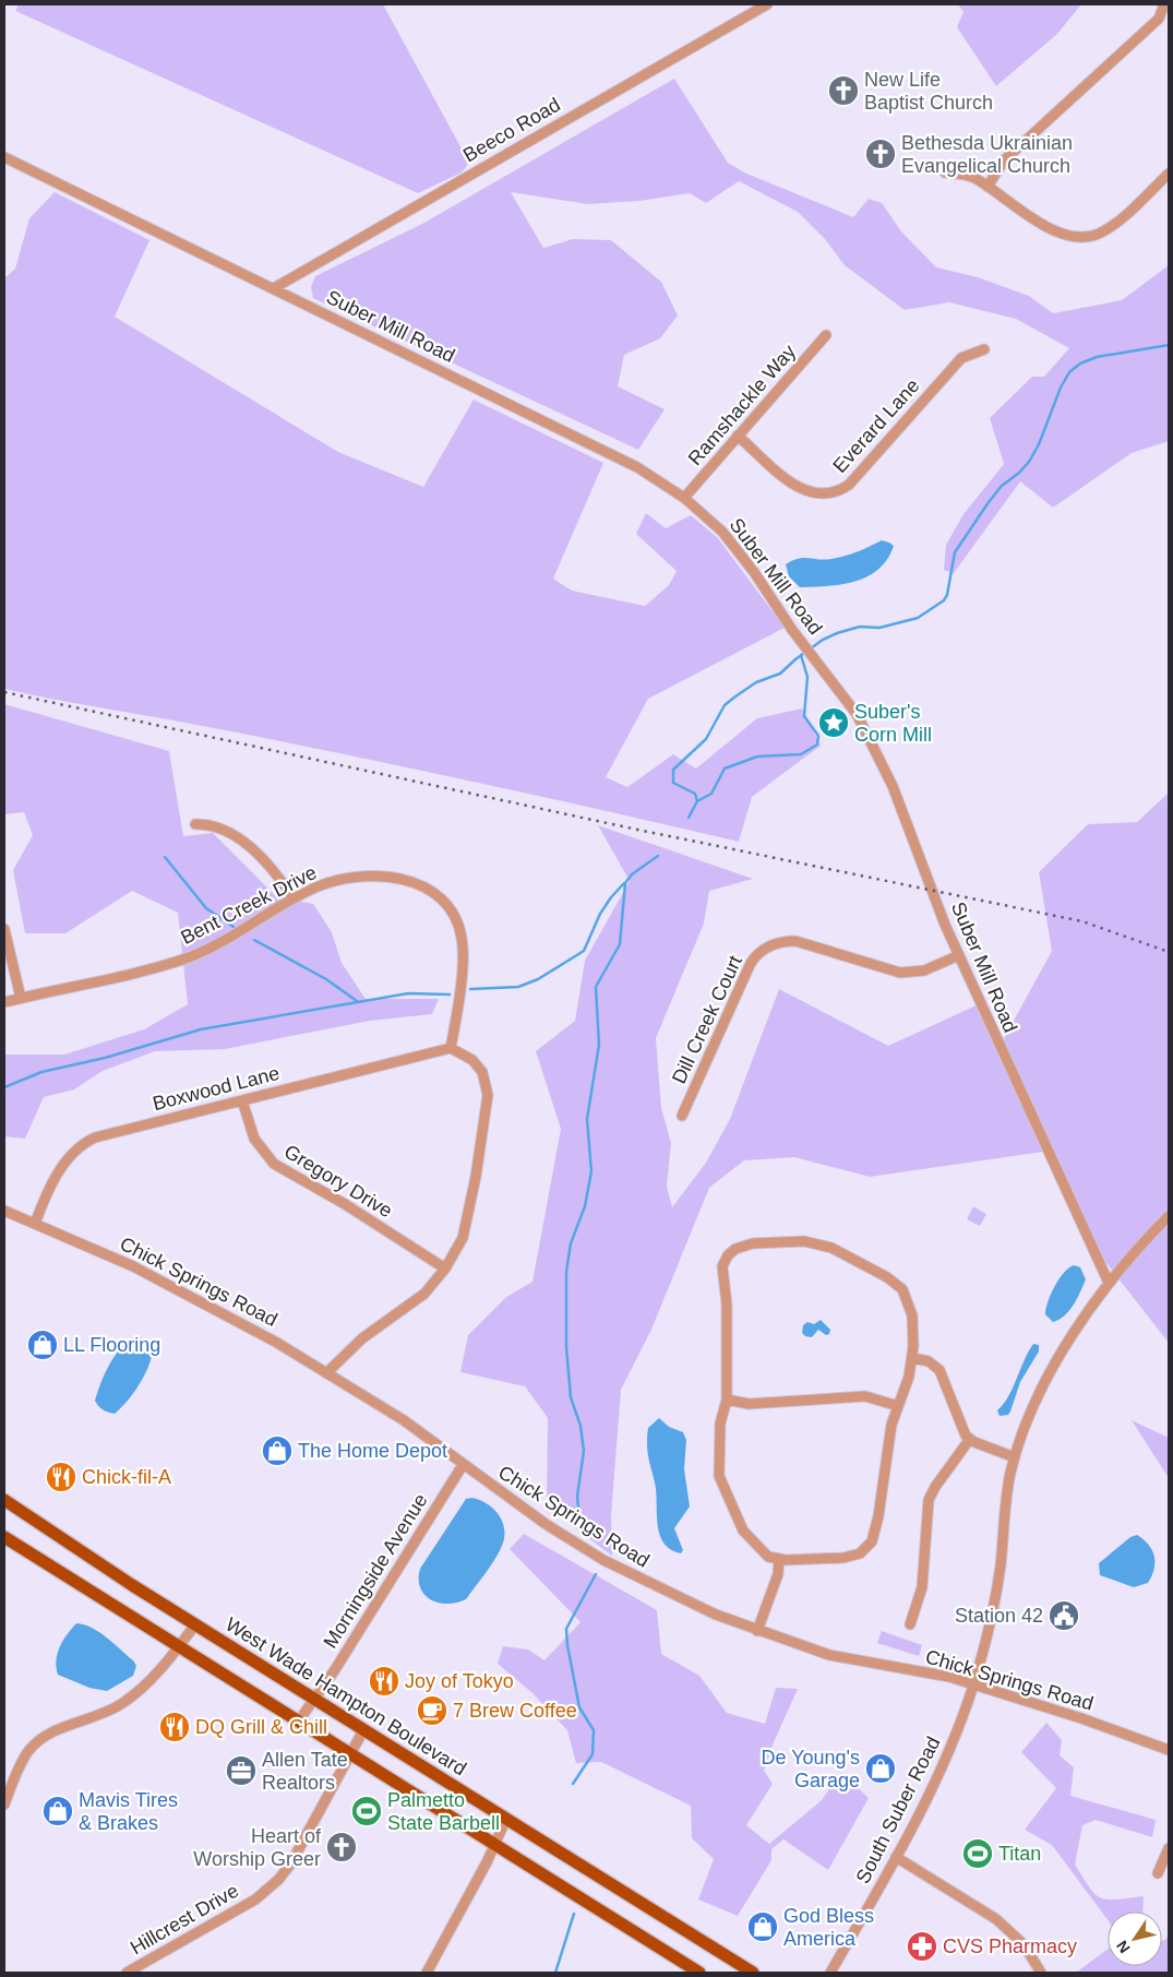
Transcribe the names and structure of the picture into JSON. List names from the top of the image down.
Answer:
{
  "streets": {
    "main road": ["West Wade Hampton Boulevard"],
    "street": [
      "Beeco Road",
      "Suber Mill Road",
      "Ramshackle Way",
      "Everard Lane",
      "Bent Creek Drive",
      "Dill Creek Court",
      "Boxwood Lane",
      "Gregory Drive",
      "Chick Springs Road",
      "Morningside Avenue",
      "South Suber Road",
      "Hillcrest Drive"
    ]
  },
  "crossings": [
    ["Beeco Road", "Suber Mill Road"],
    ["Suber Mill Road", "Ramshackle Way"],
    ["Suber Mill Road", "Dill Creek Court"],
    ["Suber Mill Road", "South Suber Road"],
    ["Ramshackle Way", "Everard Lane"],
    ["Bent Creek Drive", "Boxwood Lane"],
    ["Boxwood Lane", "Gregory Drive"],
    ["Boxwood Lane", "Chick Springs Road"],
    ["Chick Springs Road", "Morningside Avenue"],
    ["Chick Springs Road", "South Suber Road"],
    ["Morningside Avenue", "West Wade Hampton Boulevard"],
    ["West Wade Hampton Boulevard", "Hillcrest Drive"]
  ],
  "places": {
    "church": ["New Life Baptist Church", "Bethesda Ukrainian Evangelical Church", "Heart of Worship Greer"],
    "place": ["Suber's Corn Mill"],
    "shop": [
      "LL Flooring",
      "The Home Depot",
      "De Young's Garage",
      "Mavis Tires & Brakes",
      "God Bless America"
    ],
    "restaurant": ["Chick-fil-A", "Joy of Tokyo", "DQ Grill & Chill"],
    "public building": ["Station 42"],
    "cafe": ["7 Brew Coffee"],
    "office": ["Allen Tate Realtors"],
    "sports": ["Palmetto State Barbell", "Titan"],
    "pharmacy": ["CVS Pharmacy"]
  },
  "north": "bottom left"
}
